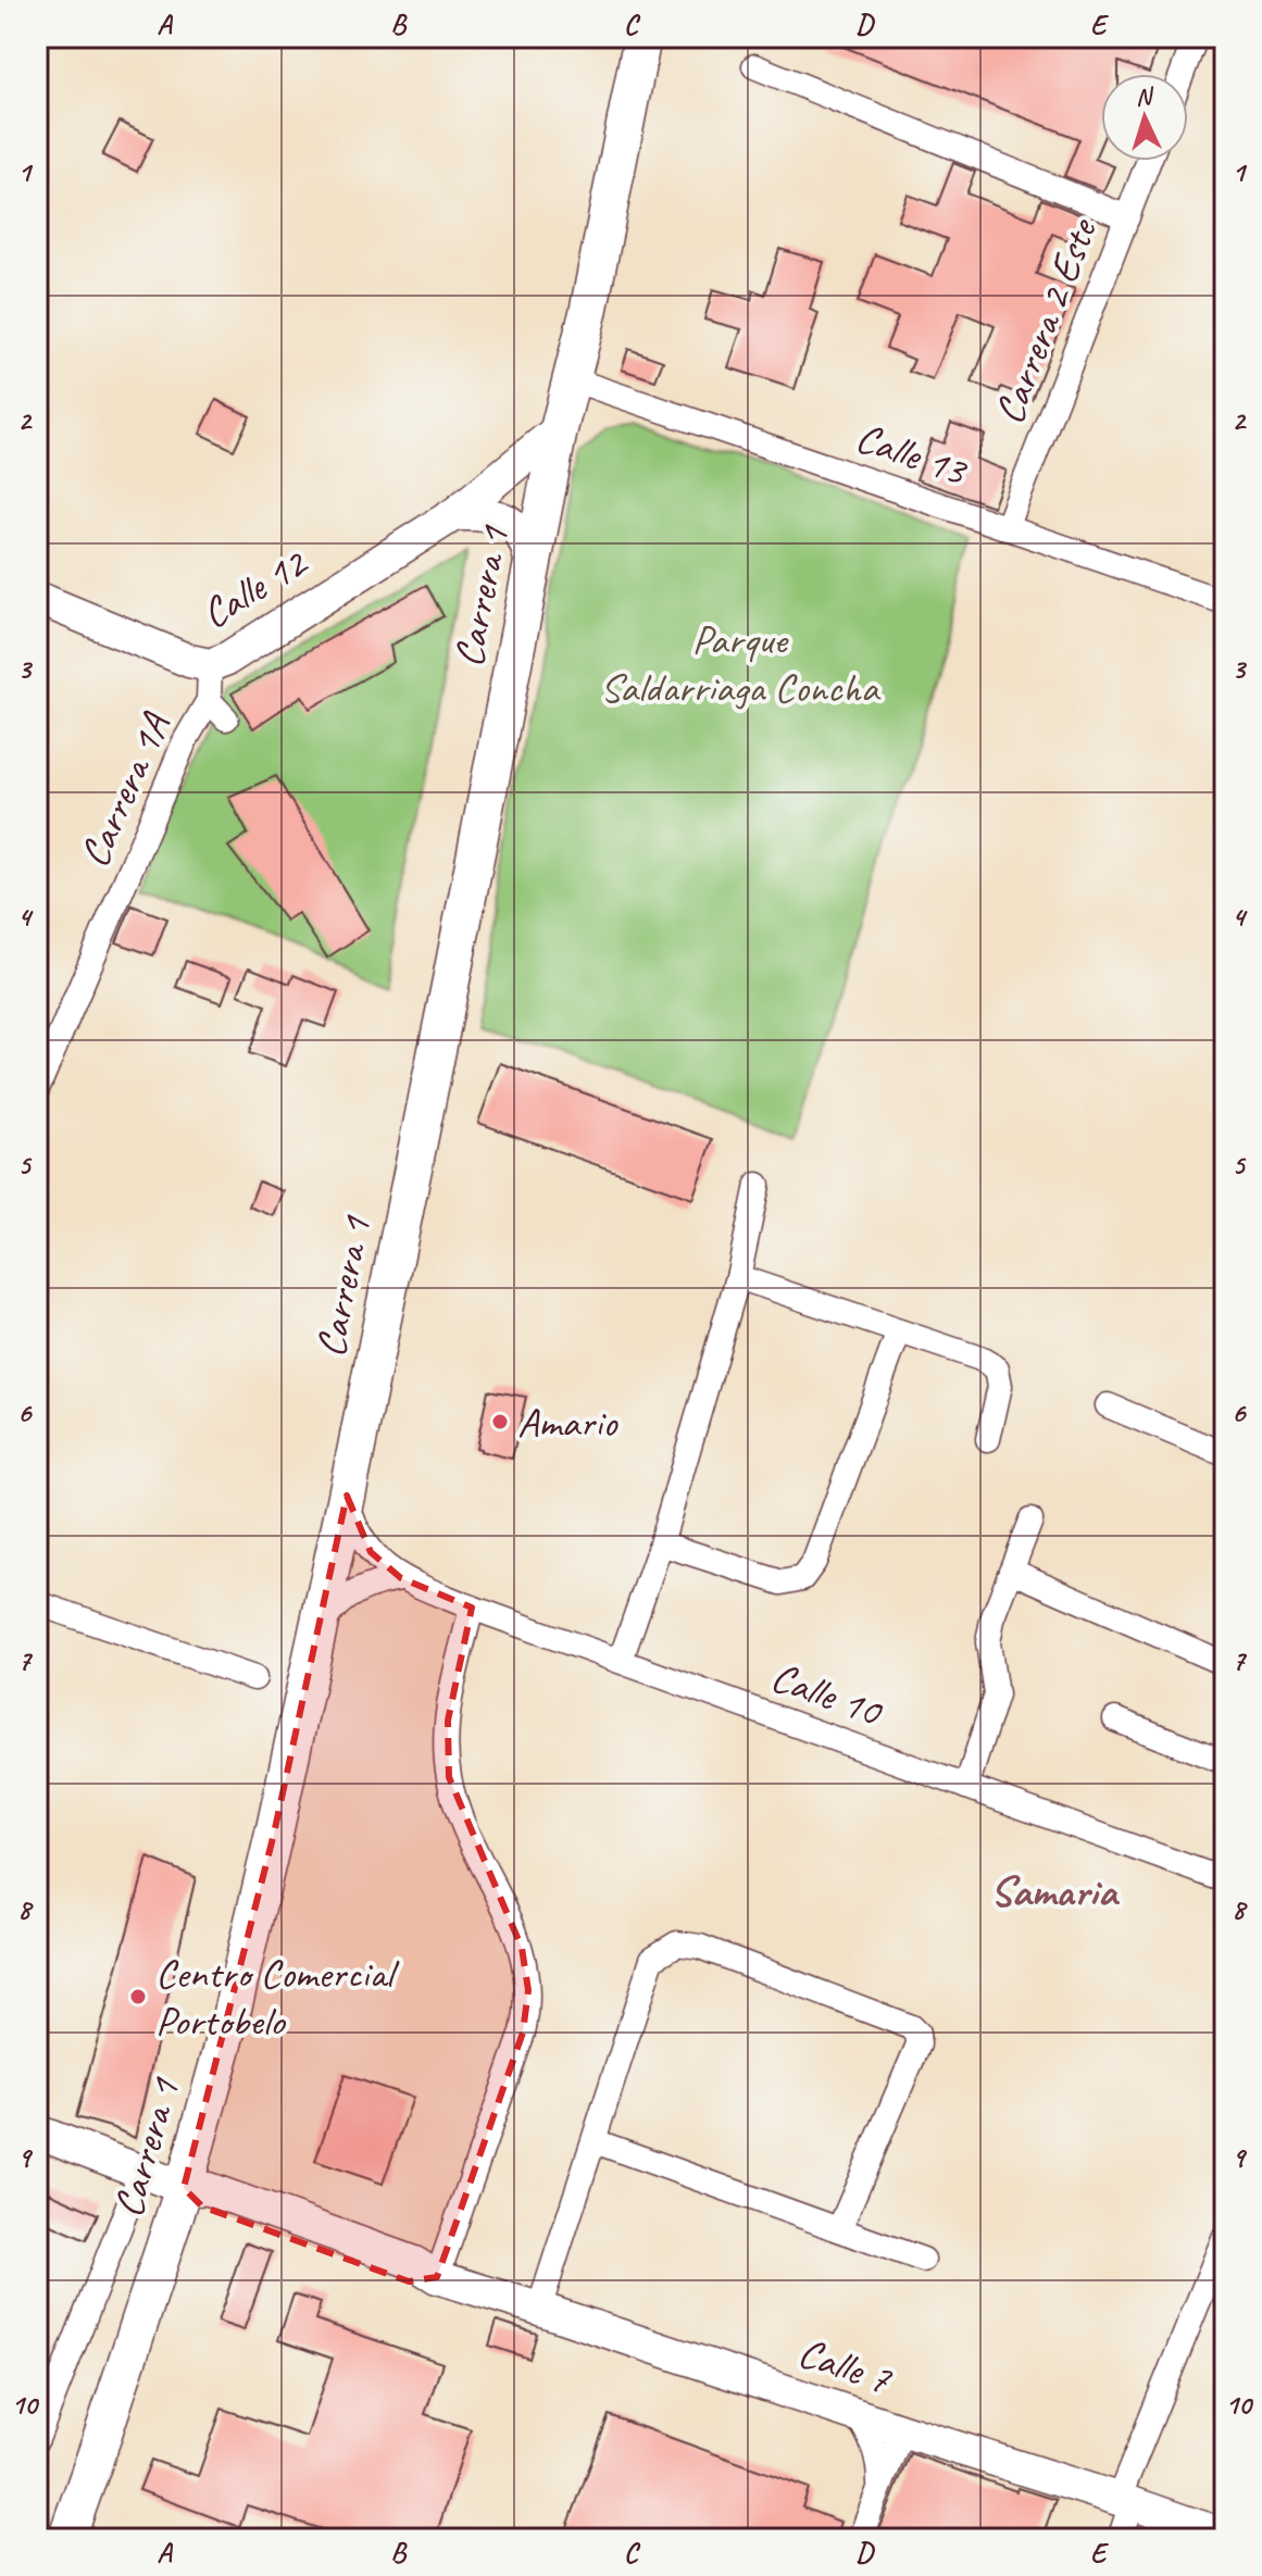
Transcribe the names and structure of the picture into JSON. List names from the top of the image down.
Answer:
{
  "streets": {
    "main road": ["Carrera 1"],
    "street": [
      "Carrera 2 Este",
      "Calle 13",
      "Calle 12",
      "Carrera 1A",
      "Calle 10",
      "Calle 7"
    ]
  },
  "crossings": [
    ["Carrera 2 Este", "Calle 13"],
    ["Calle 13", "Carrera 1"],
    ["Calle 12", "Carrera 1"],
    ["Calle 12", "Carrera 1A"],
    ["Carrera 1", "Calle 7"]
  ],
  "districts": ["Samaria"],
  "parks": ["Parque Saldarriaga Concha"],
  "places": ["Amario", "Centro Comercial Portobelo"],
  "north": "top",
  "grid": {
    "columns": [
      "A",
      "B",
      "C",
      "D",
      "E"
    ],
    "rows": [
      "1",
      "2",
      "3",
      "4",
      "5",
      "6",
      "7",
      "8",
      "9",
      "10"
    ]
  }
}
